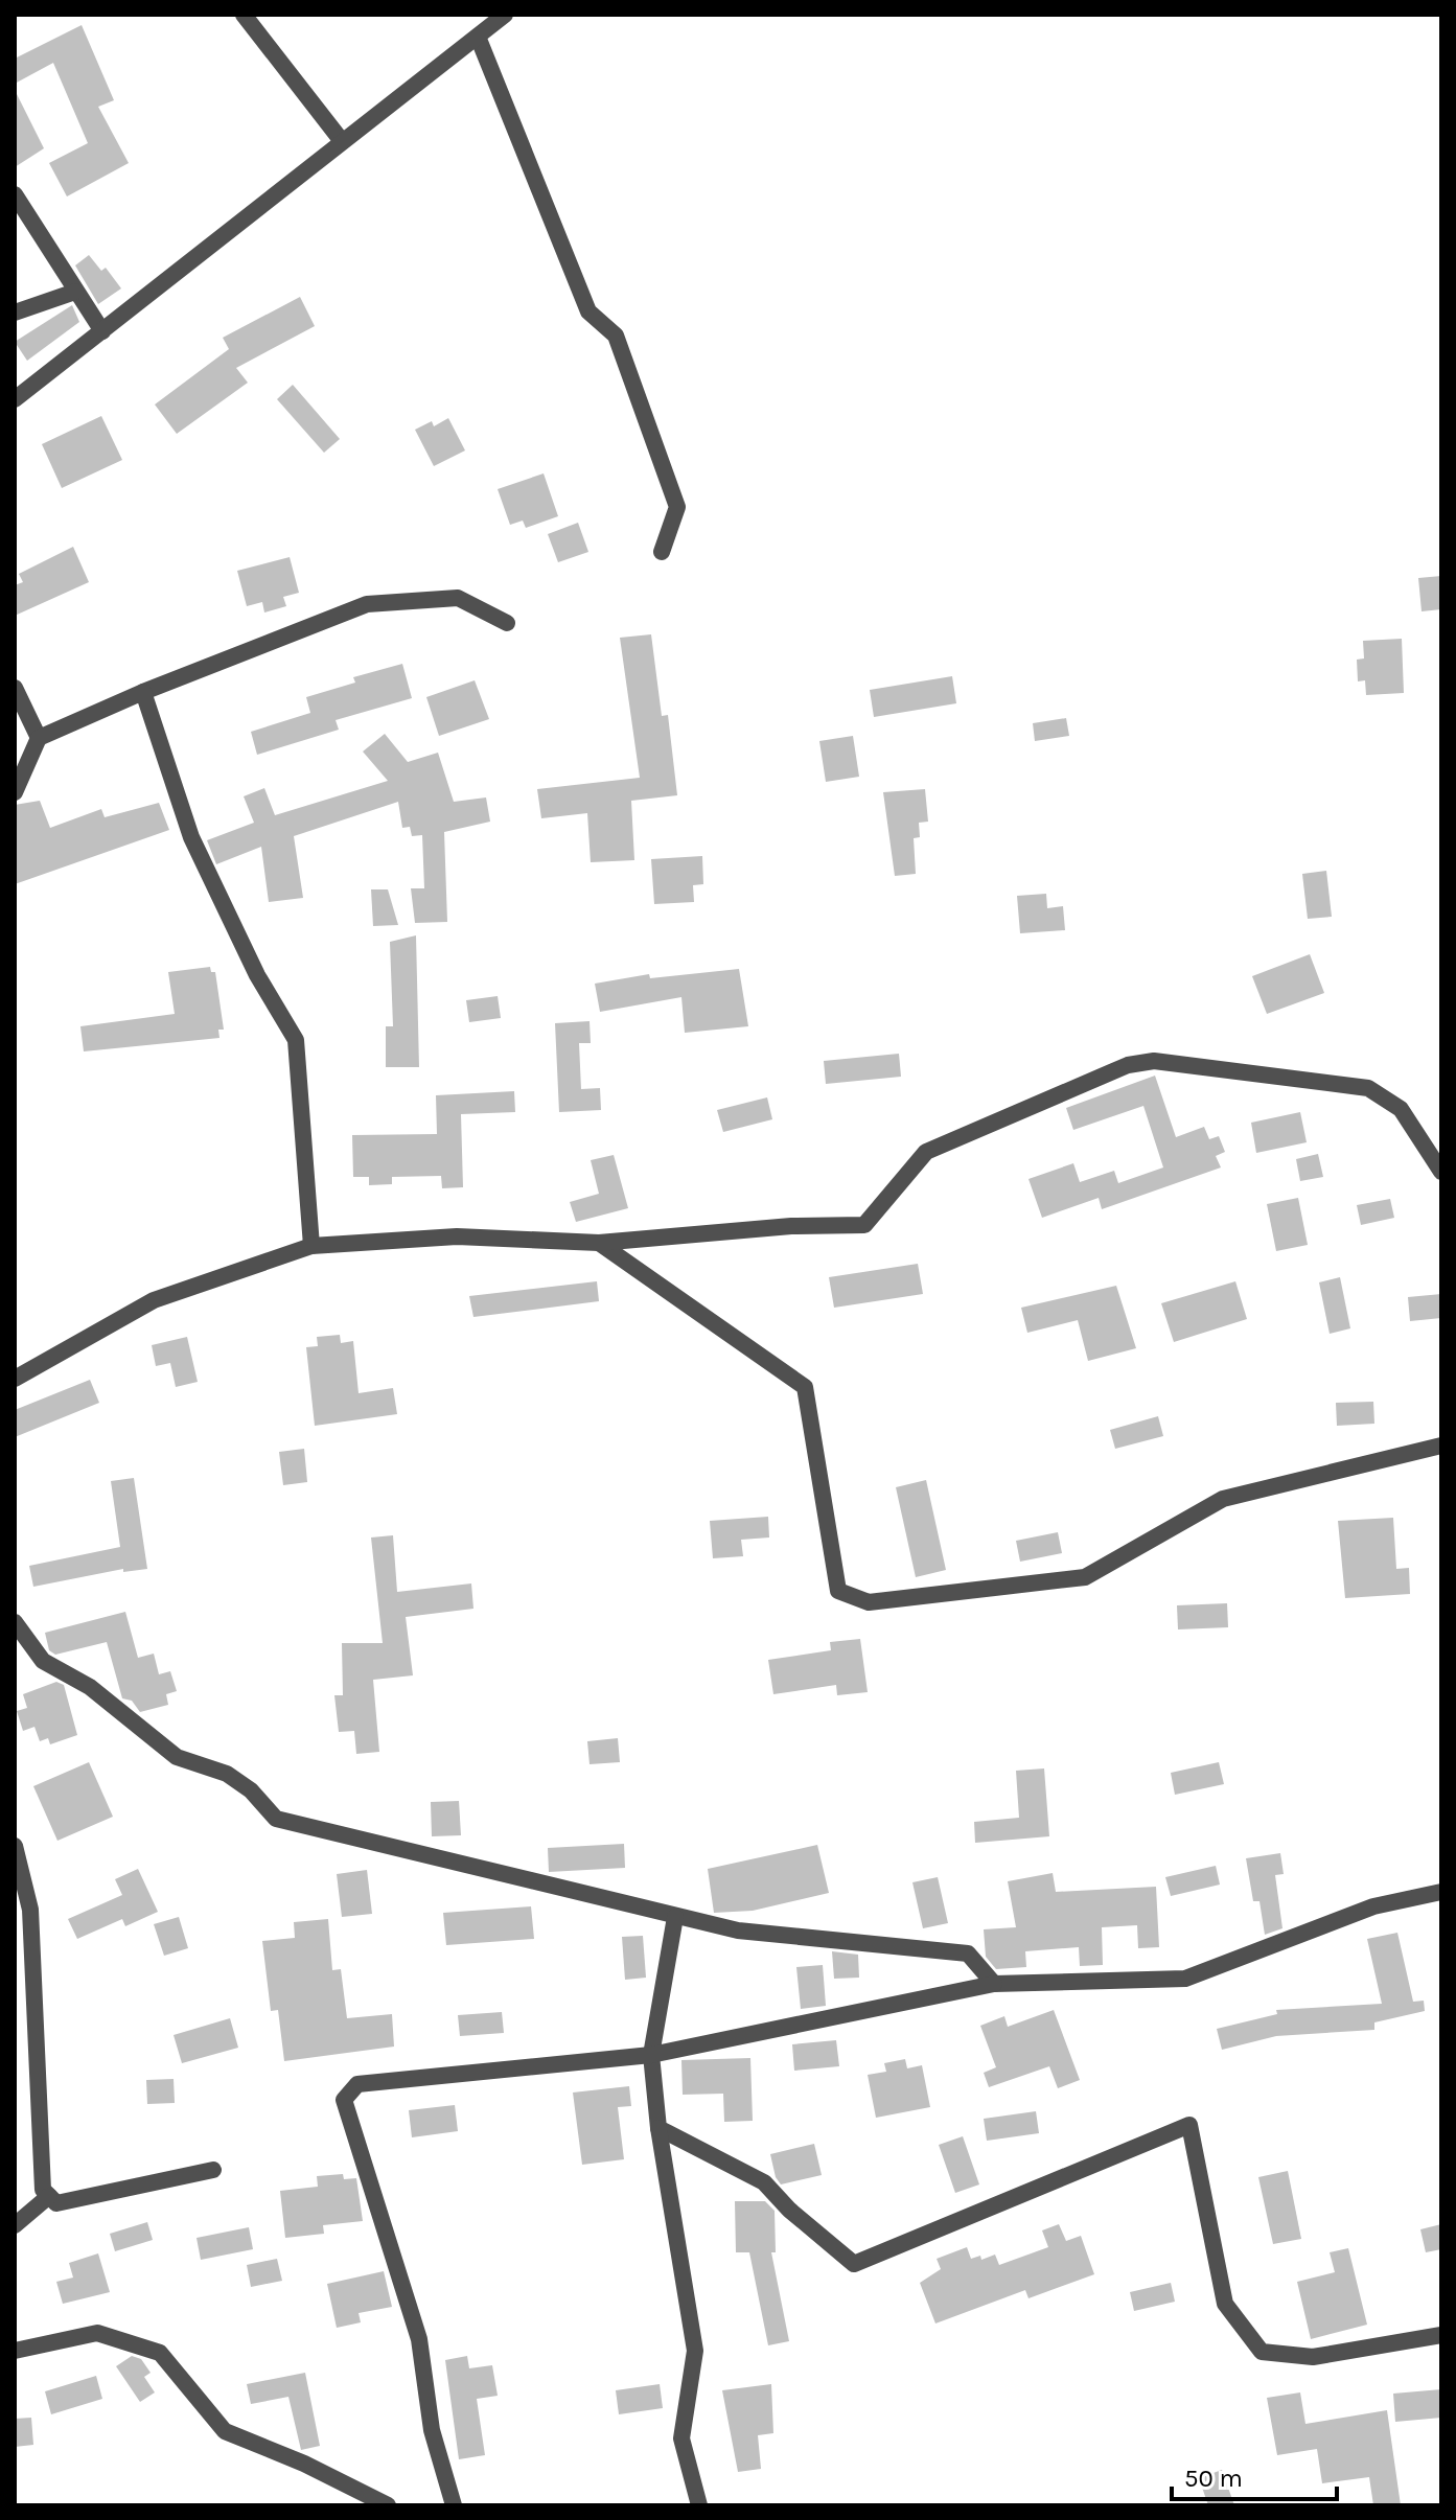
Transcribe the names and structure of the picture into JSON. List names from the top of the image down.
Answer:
{
  "scale_bar": "50 m"
}
